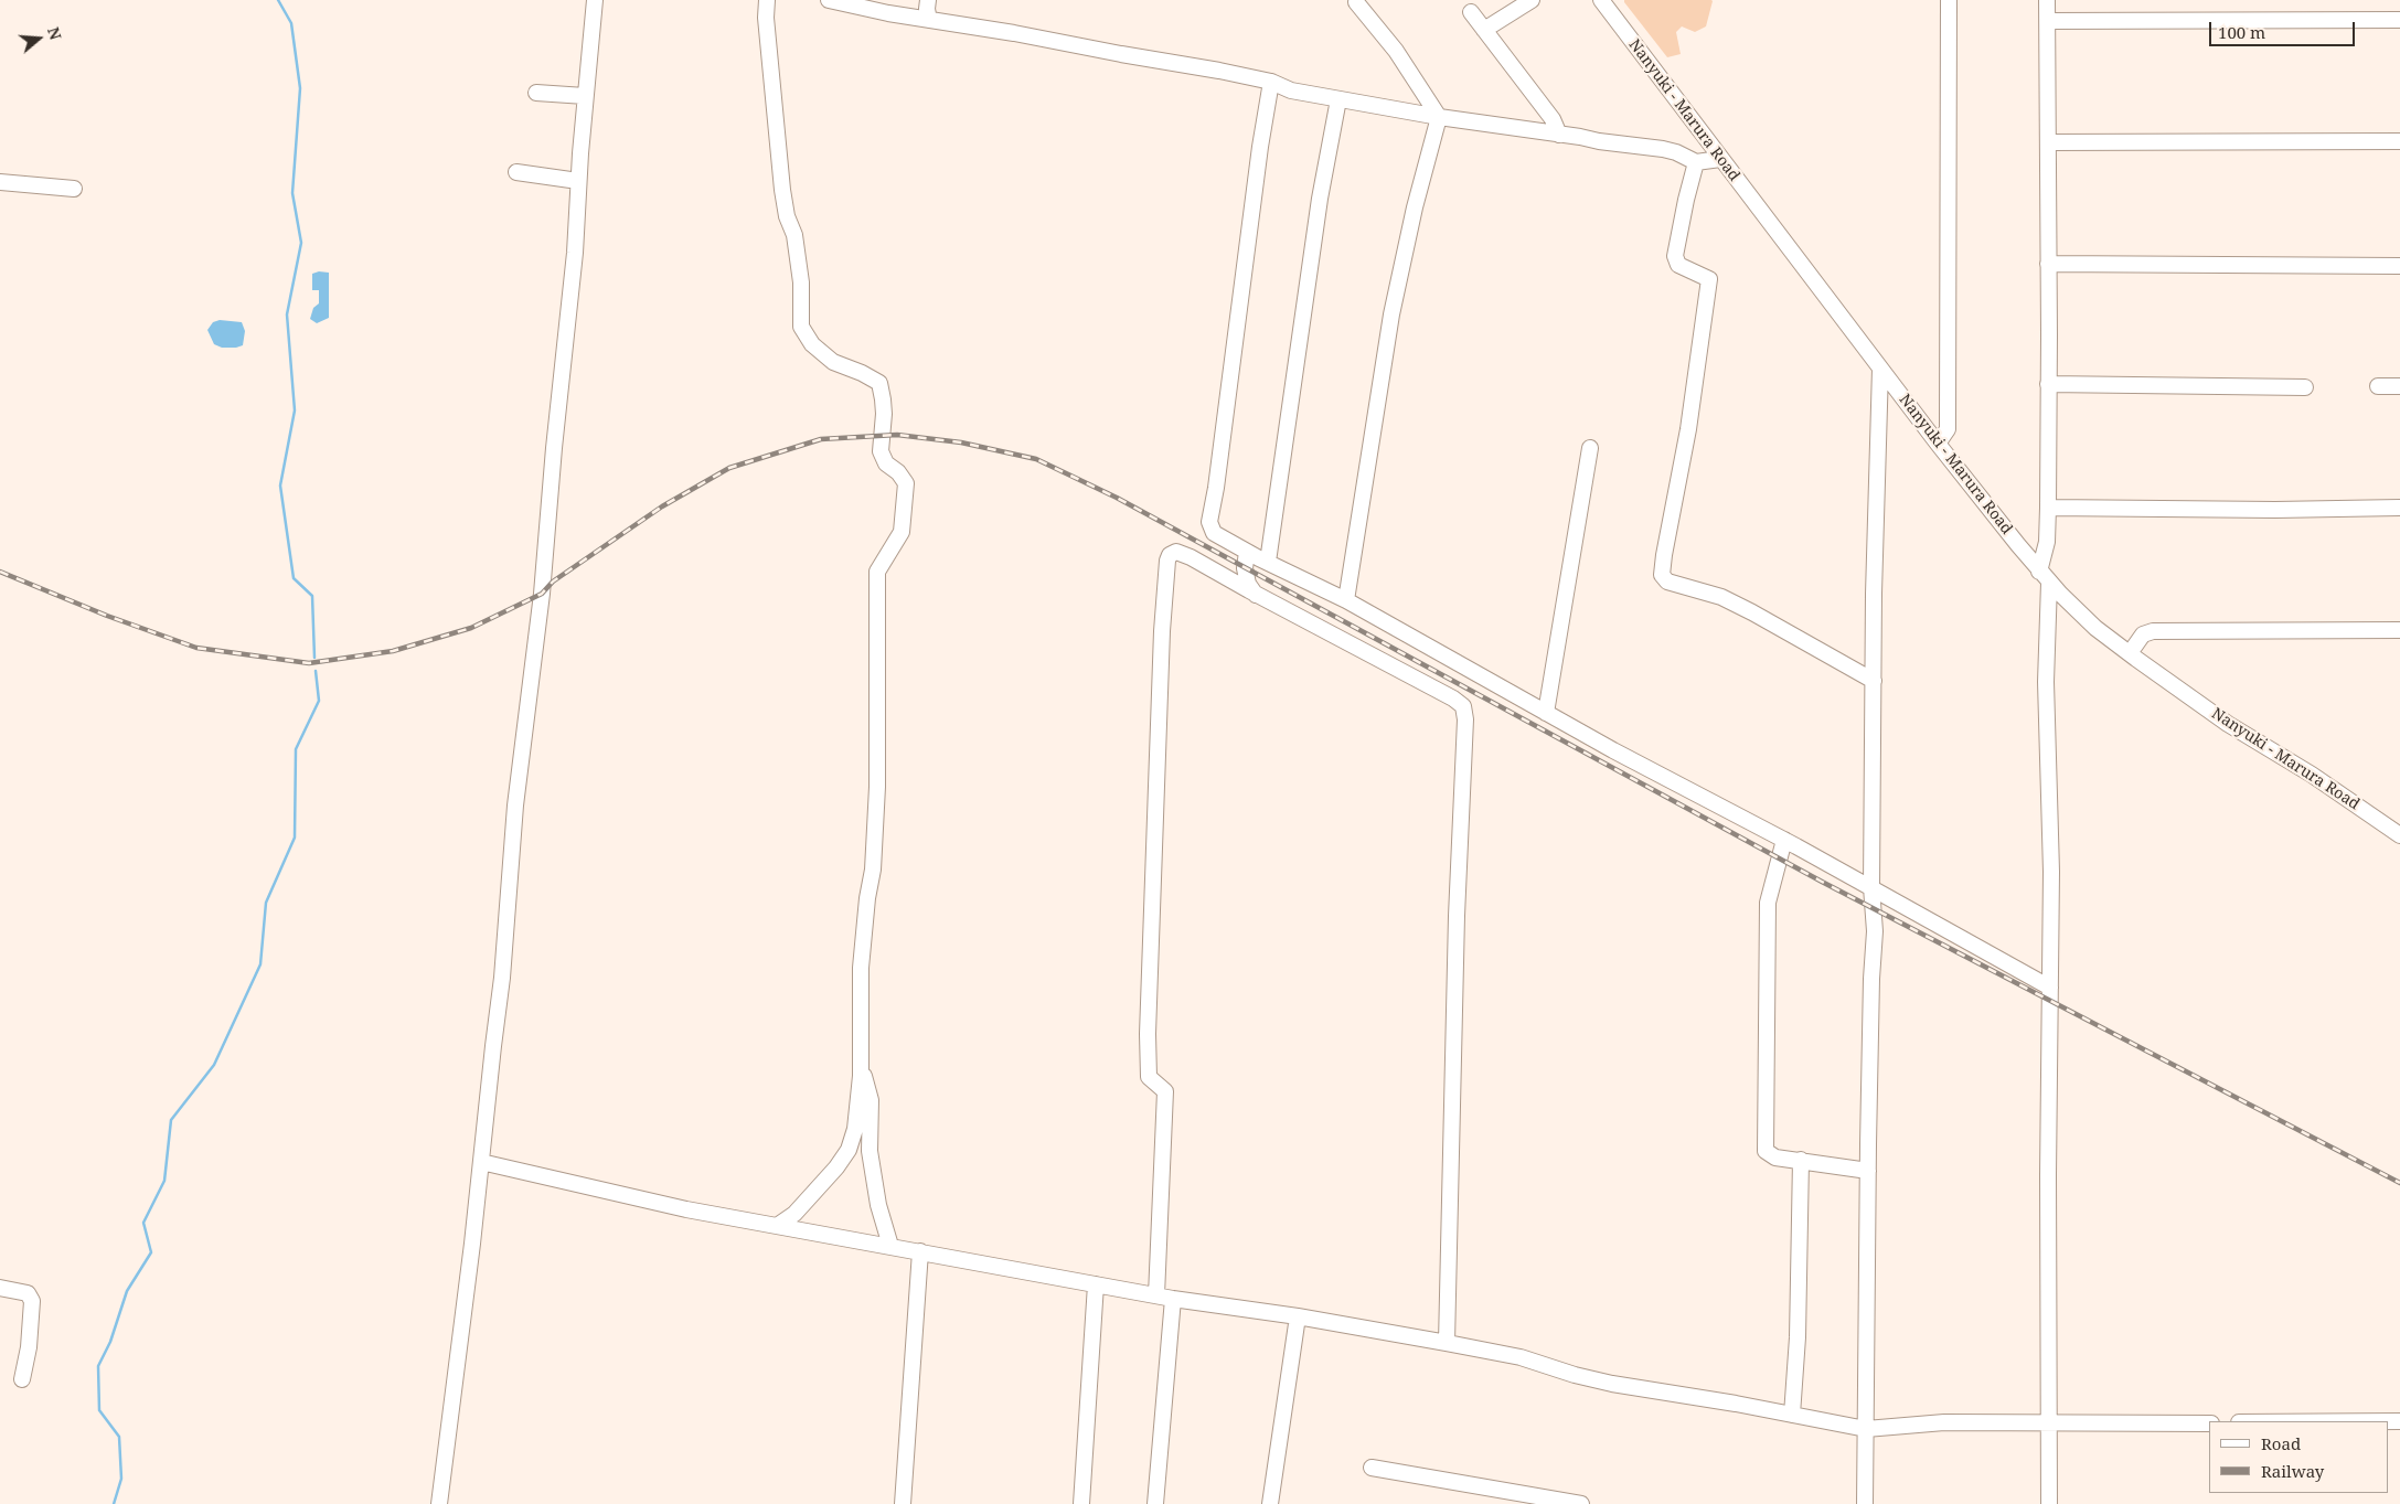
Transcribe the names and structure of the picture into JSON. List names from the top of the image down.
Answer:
{
  "streets": {
    "street": ["Nanyuki - Marura Road"]
  },
  "legend": ["Road", "Railway"],
  "scale_bar": "100 m",
  "north": "right"
}
